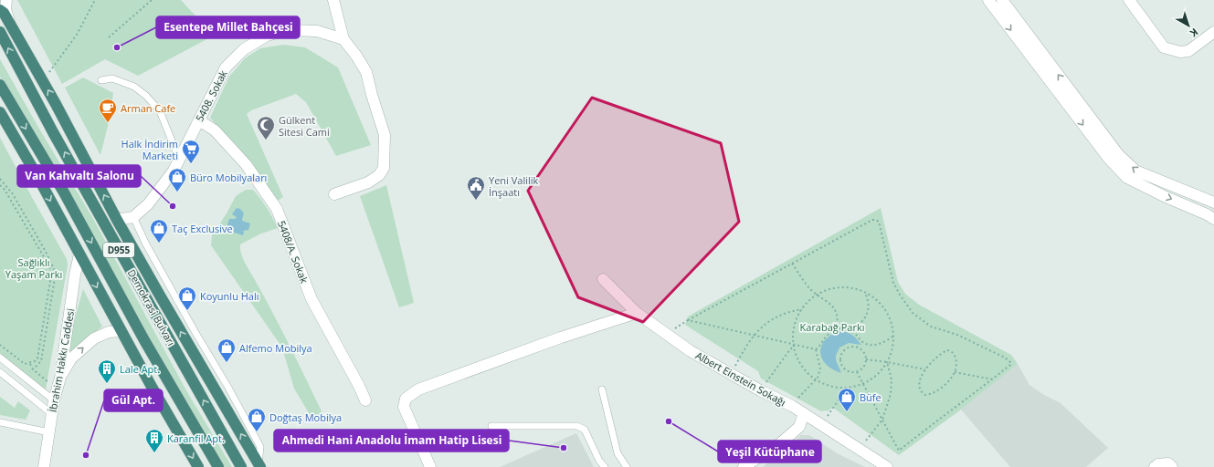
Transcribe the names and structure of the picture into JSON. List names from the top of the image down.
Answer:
{
  "streets": {
    "highway": ["D955", "Demokrasi Bulvarı"],
    "street": [
      "5408. Sokak",
      "5408/A. Sokak",
      "İbrahim Hakkı Caddesi",
      "Albert Einstein Sokağı"
    ]
  },
  "crossings": [
    ["5408. Sokak", "5408/A. Sokak"]
  ],
  "parks": ["Sağlıklı Yaşam Parkı", "Karabağ Parkı"],
  "places": {
    "other": [
      "Esentepe Millet Bahçesi",
      "Van Kahvaltı Salonu",
      "Yeşil Kütüphane",
      "Ahmedi Hani Anadolu İmam Hatip Lisesi",
      "Gül Apt."
    ],
    "cafe": ["Arman Cafe"],
    "mosque": ["Gülkent Sitesi Cami"],
    "supermarket": ["Halk İndirim Marketi"],
    "shop": [
      "Büro Mobilyaları",
      "Taç Exclusive",
      "Koyunlu Halı",
      "Alfemo Mobilya",
      "Büfe",
      "Doğtaş Mobilya"
    ],
    "public building": ["Yeni Valilik İnşaatı"],
    "building": ["Lale Apt.", "Karanfil Apt."]
  },
  "north": "bottom right"
}
